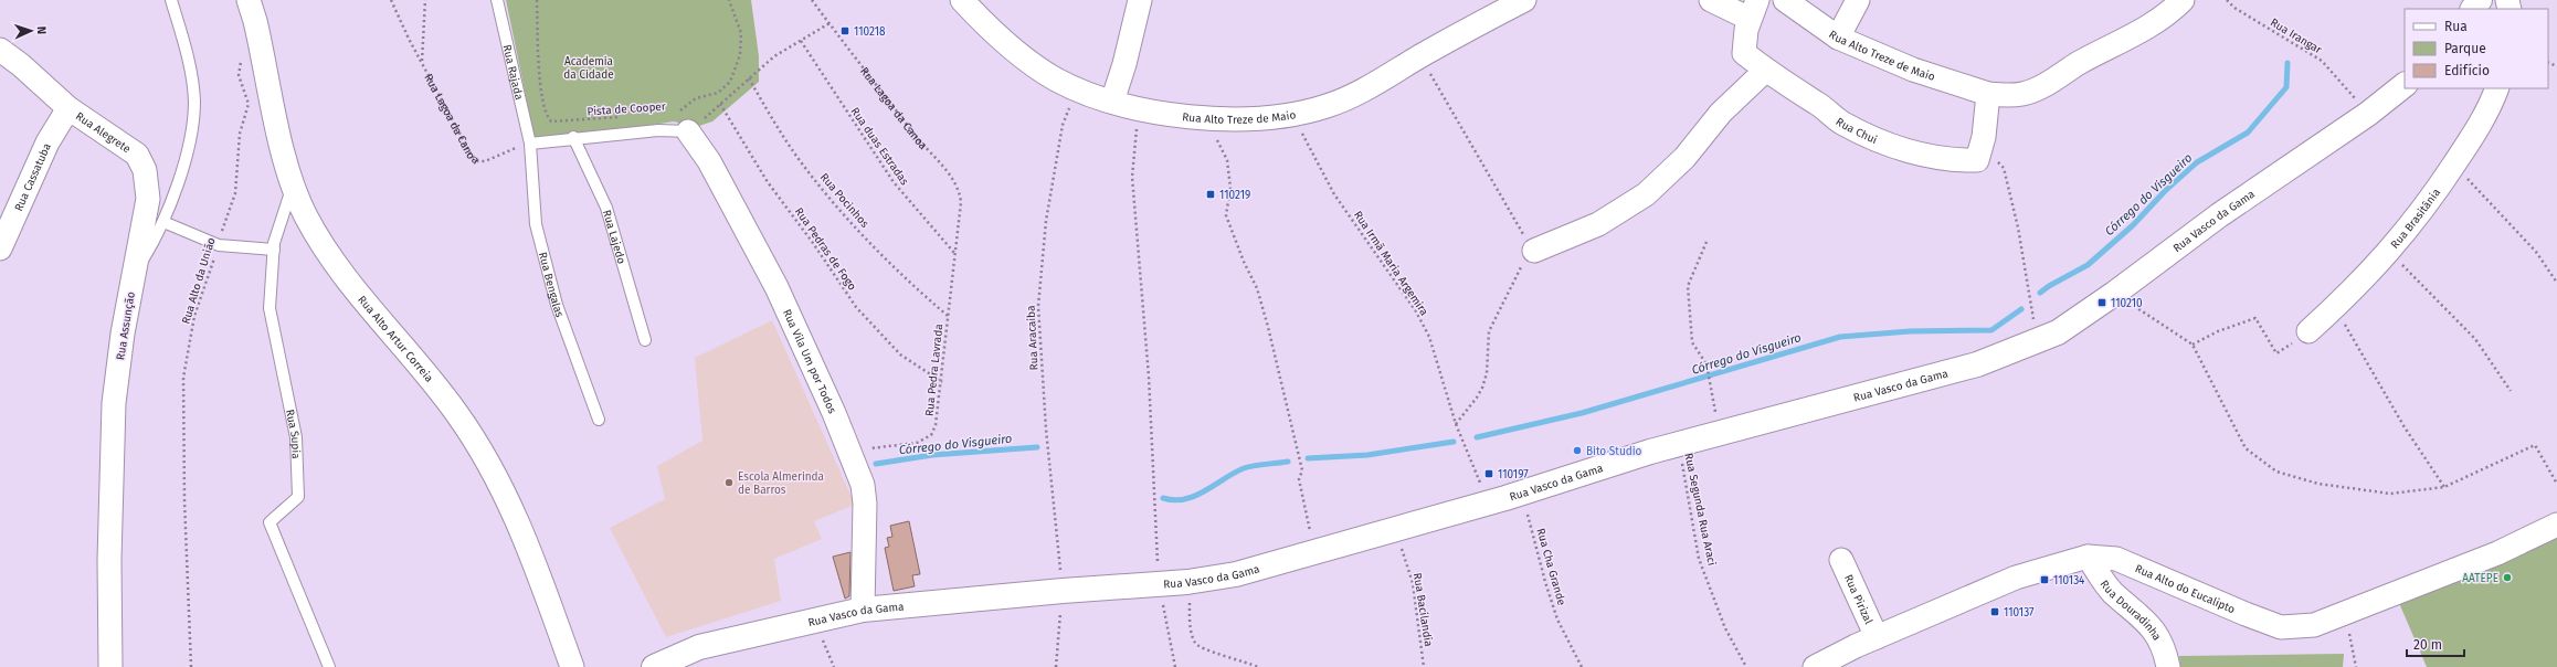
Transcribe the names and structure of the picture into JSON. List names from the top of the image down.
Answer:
{
  "streets": {
    "main road": ["Rua Vasco da Gama"],
    "street": [
      "Rua Alto Treze de Maio",
      "Rua Chui",
      "Rua Alegrete",
      "Rua Cassatuba",
      "Rua Brasitânia",
      "Rua Assunção",
      "Rua Alto Artur Correia",
      "Rua Vila Um por Todos",
      "Rua Alto do Eucalipto",
      "Rua Pirizal",
      "Rua Douradinha"
    ],
    "lane": [
      "Rua Rajada",
      "Rua Lajedo",
      "Rua Bengalas",
      "Rua Supia"
    ],
    "path": [
      "Rua Irangar",
      "Pista de Cooper",
      "Rua Lagoa da Canoa",
      "Rua duas Estradas",
      "Rua Pocinhos",
      "Rua Pedras de Fogo",
      "Rua Irmã Maria Argemira",
      "Rua Alto da União",
      "Rua Aracaiba",
      "Rua Pedra Lavrada",
      "Rua Segunda Rua Araci",
      "Rua Cha Grande",
      "Rua Bacilandia"
    ]
  },
  "crossings": [
    ["Rua Irangar", "Rua Vasco da Gama"],
    ["Rua Alto Treze de Maio", "Rua Irmã Maria Argemira"],
    ["Rua Alto Treze de Maio", "Rua Aracaiba"],
    ["Rua Rajada", "Rua Lagoa da Canoa"],
    ["Rua Rajada", "Rua Bengalas"],
    ["Pista de Cooper", "Rua Vila Um por Todos"],
    ["Rua Lagoa da Canoa", "Rua Bengalas"],
    ["Rua Lagoa da Canoa", "Rua Pedra Lavrada"],
    ["Rua Alegrete", "Rua Cassatuba"],
    ["Rua Alegrete", "Rua Assunção"],
    ["Rua duas Estradas", "Rua Pedra Lavrada"],
    ["Rua Pocinhos", "Rua Pedra Lavrada"],
    ["Rua Vasco da Gama", "Rua Irmã Maria Argemira"],
    ["Rua Vasco da Gama", "Rua Aracaiba"],
    ["Rua Vasco da Gama", "Rua Vila Um por Todos"],
    ["Rua Vasco da Gama", "Rua Segunda Rua Araci"],
    ["Rua Vasco da Gama", "Rua Cha Grande"],
    ["Rua Vasco da Gama", "Rua Bacilandia"],
    ["Rua Pedras de Fogo", "Rua Pedra Lavrada"],
    ["Rua Alto Artur Correia", "Rua Supia"],
    ["Rua Vila Um por Todos", "Rua Pedra Lavrada"],
    ["Rua Alto do Eucalipto", "Rua Pirizal"],
    ["Rua Alto do Eucalipto", "Rua Douradinha"]
  ],
  "water": ["Córrego do Visgueiro"],
  "parks": ["Academia da Cidade"],
  "places": {
    "transit": [
      "110218",
      "110219",
      "110210",
      "110197",
      "110134",
      "110137"
    ],
    "other": ["Bito Studio", "Escola Almerinda de Barros", "AATEPE"]
  },
  "legend": ["Rua", "Parque", "Edifício"],
  "scale_bar": "20 m",
  "north": "right"
}
